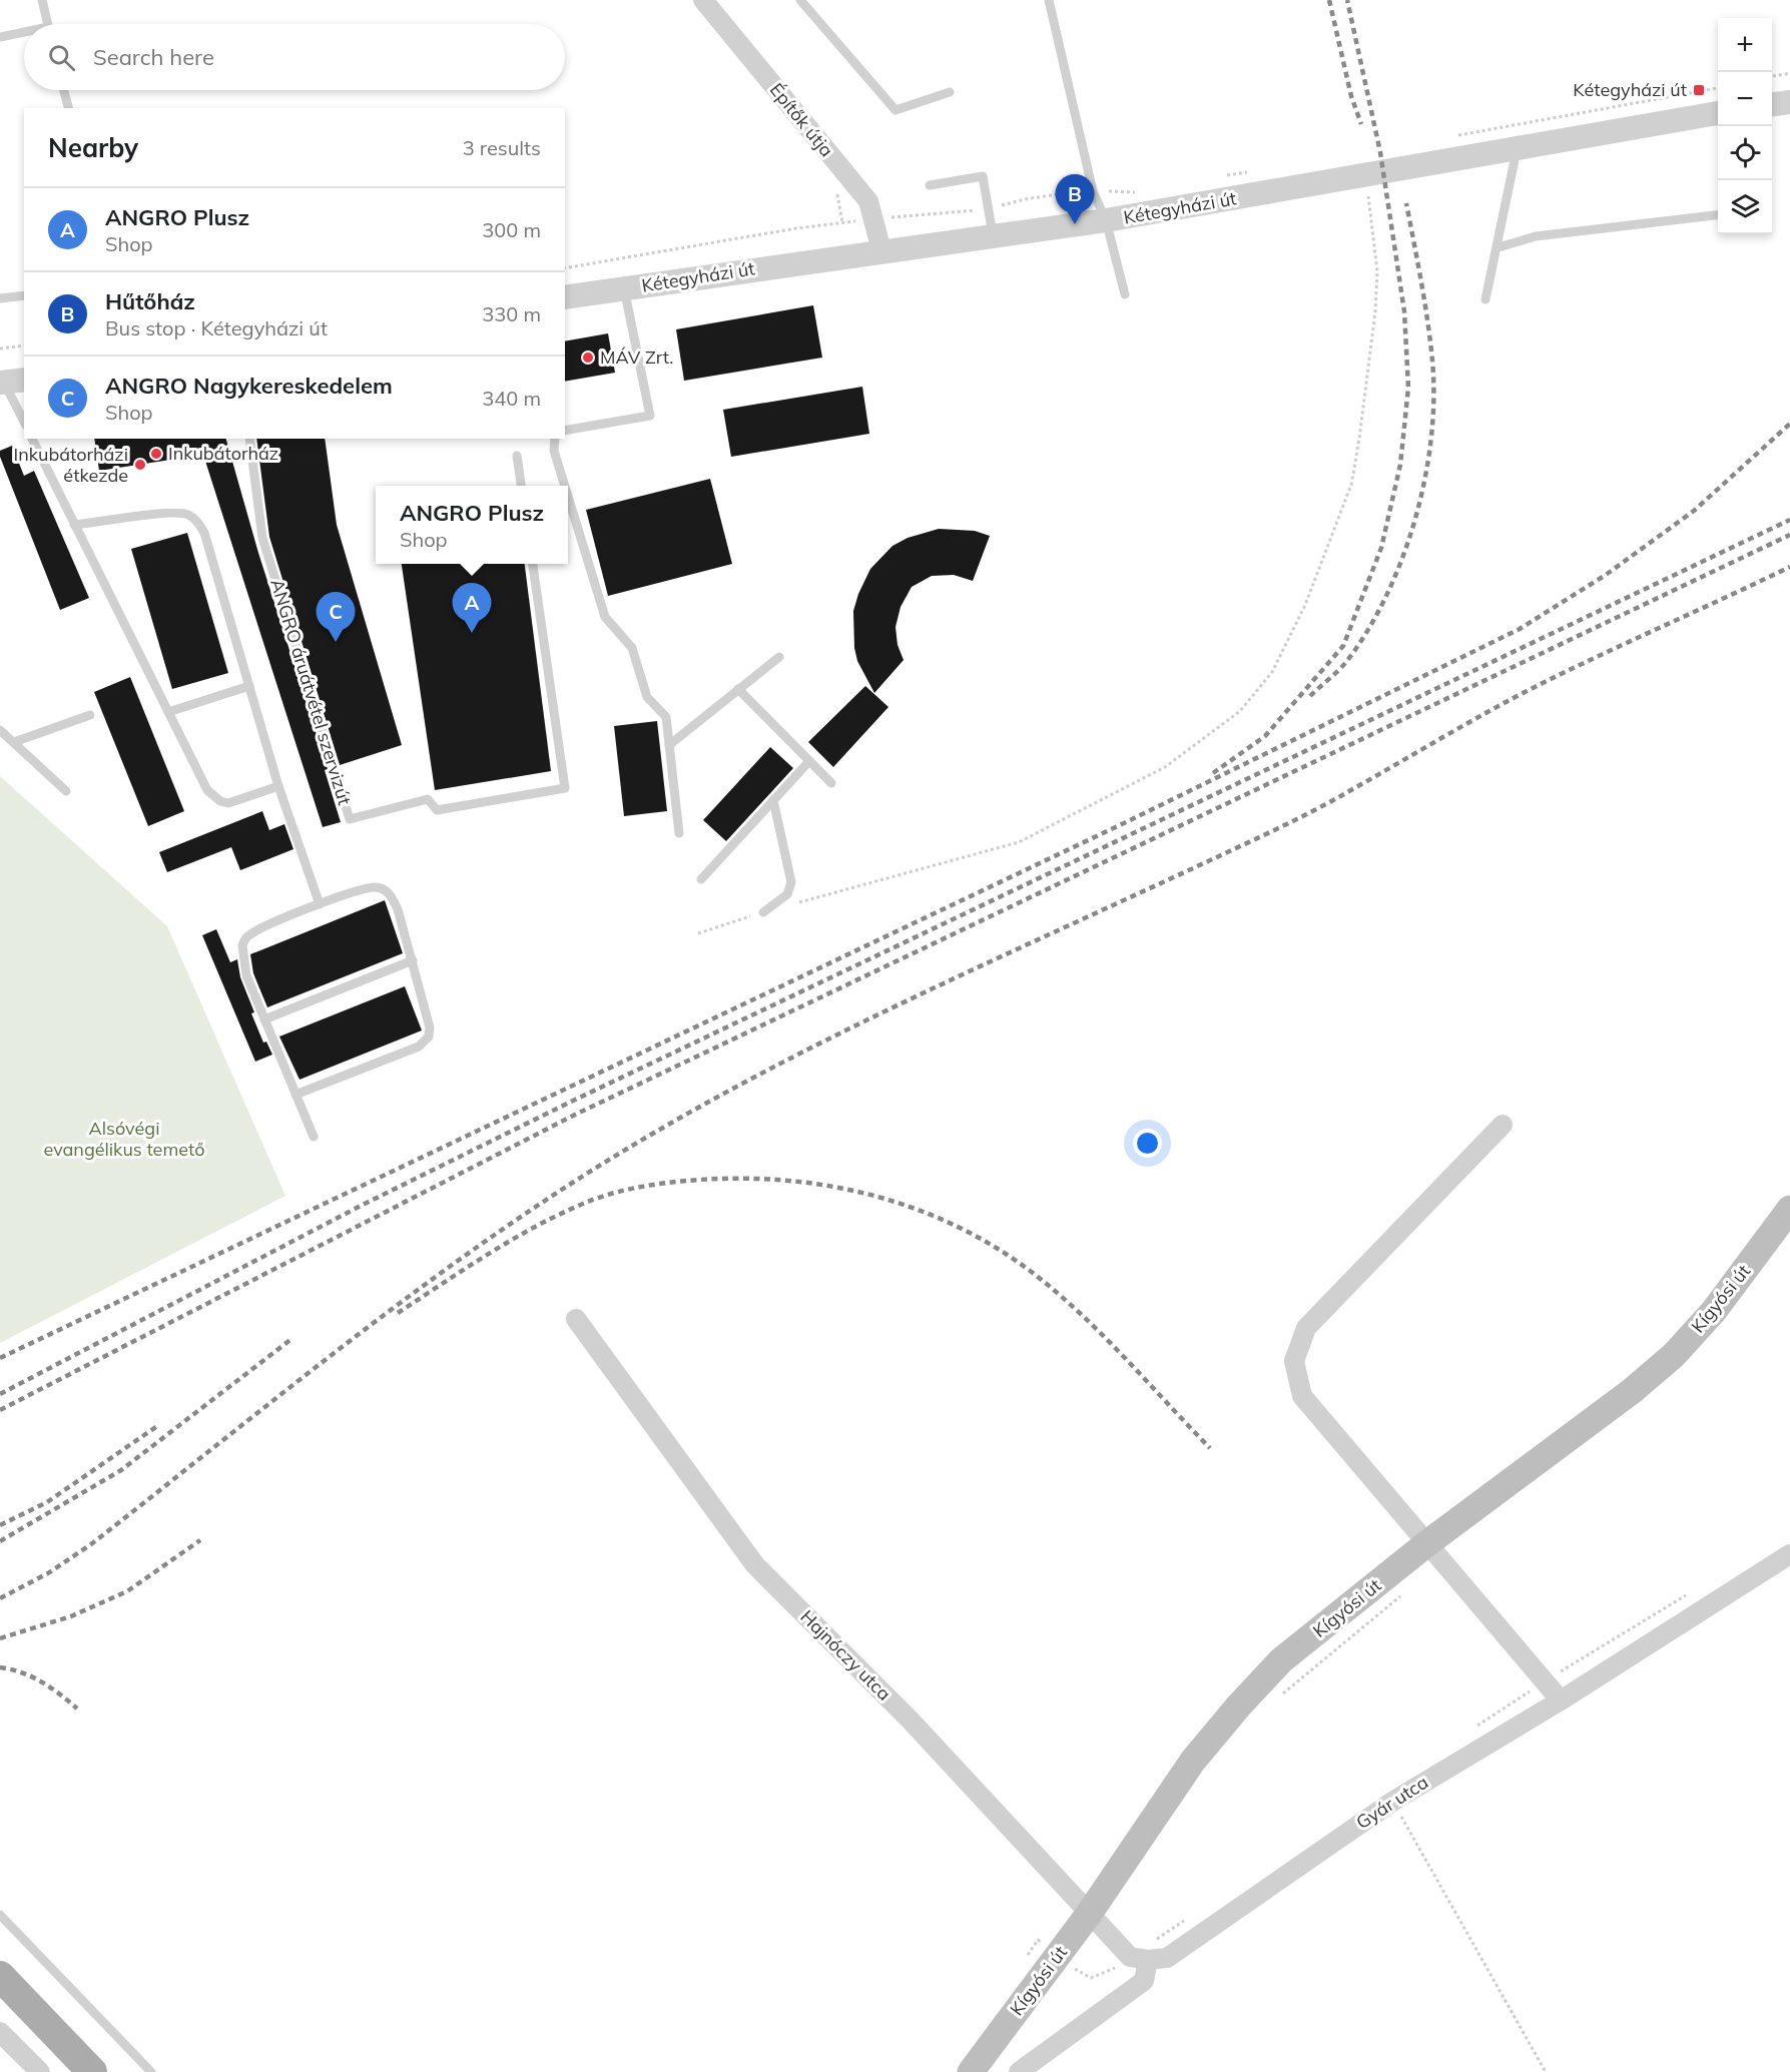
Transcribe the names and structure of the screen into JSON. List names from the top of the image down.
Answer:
{
  "streets": {
    "main road": ["Kígyósi út"],
    "street": [
      "Építők útja",
      "Kétegyházi út",
      "Hajnóczy utca",
      "Gyár utca"
    ],
    "lane": ["ANGRO áruátvétel szervizút"]
  },
  "crossings": [
    ["Építők útja", "Kétegyházi út"],
    ["Kígyósi út", "Hajnóczy utca"],
    ["Hajnóczy utca", "Gyár utca"]
  ],
  "parks": ["Alsóvégi evangélikus temető"],
  "places": {
    "transit": ["Kétegyházi út"],
    "other": ["MÁV Zrt.", "Inkubátorház", "Inkubátorházi étkezde"]
  },
  "page": {
    "map_buttons": ["+", "−"],
    "search": "Search here",
    "heading": ["Nearby", "3 results"],
    "pins": ["B", "A", "C"],
    "list": [
      {
        "mark": "A",
        "name": "ANGRO Plusz",
        "note": "Shop",
        "value": "300 m"
      },
      {
        "mark": "B",
        "name": "Hűtőház",
        "note": "Bus stop · Kétegyházi út",
        "value": "330 m"
      },
      {
        "mark": "C",
        "name": "ANGRO Nagykereskedelem",
        "note": "Shop",
        "value": "340 m"
      }
    ],
    "popup": ["ANGRO Plusz", "Shop"]
  }
}
